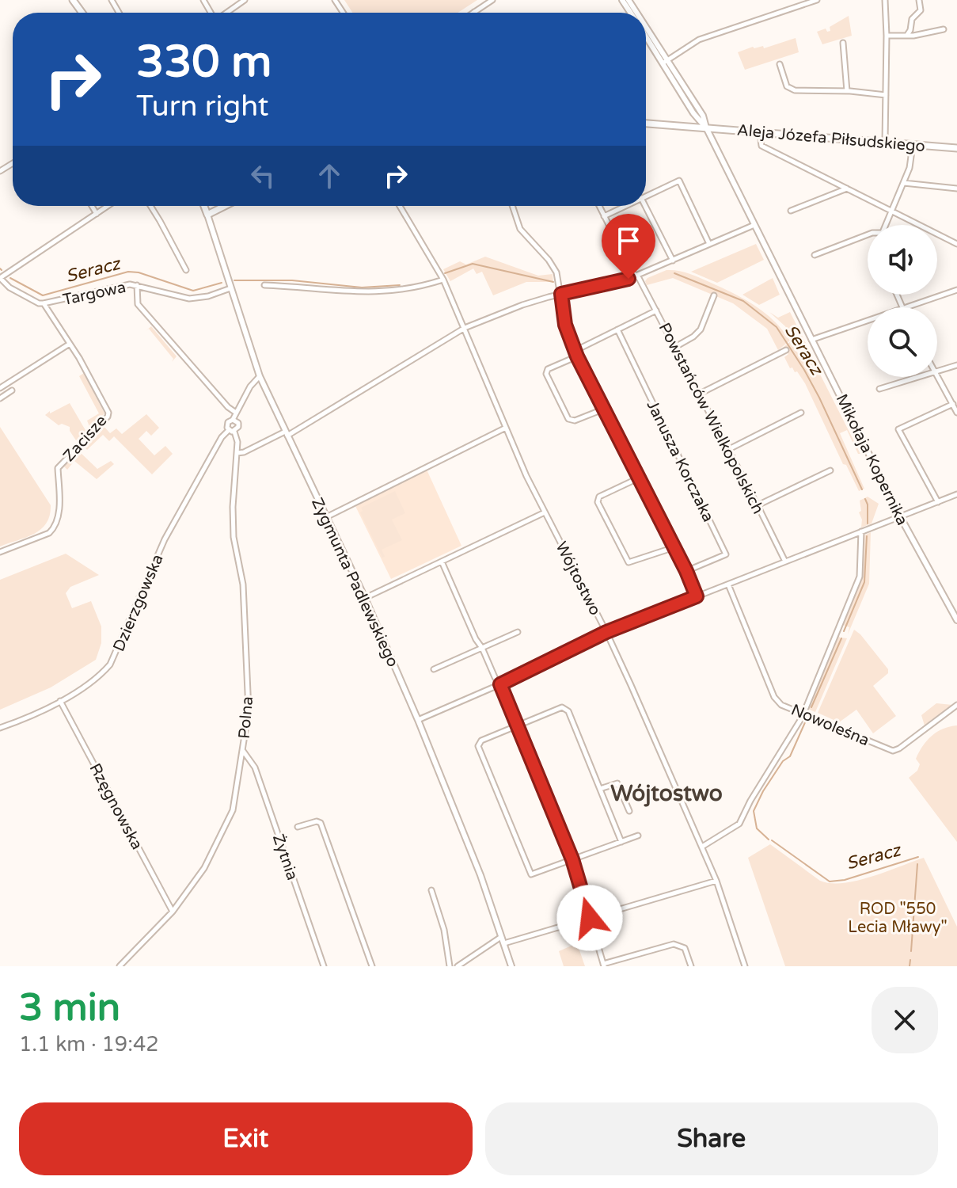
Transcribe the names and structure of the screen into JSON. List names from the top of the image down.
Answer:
{
  "streets": {
    "main road": ["Aleja Józefa Piłsudskiego", "Zygmunta Padlewskiego"],
    "street": [
      "Targowa",
      "Powstańców Wielkopolskich",
      "Zacisze",
      "Mikołaja Kopernika",
      "Janusza Korczaka",
      "Wójtostwo",
      "Dzierzgowska",
      "Polna",
      "Nowoleśna",
      "Rzęgnowska",
      "Żytnia"
    ]
  },
  "crossings": [
    ["Aleja Józefa Piłsudskiego", "Mikołaja Kopernika"],
    ["Targowa", "Zacisze"],
    ["Targowa", "Zygmunta Padlewskiego"],
    ["Zygmunta Padlewskiego", "Dzierzgowska"],
    ["Dzierzgowska", "Polna"],
    ["Dzierzgowska", "Rzęgnowska"],
    ["Polna", "Rzęgnowska"],
    ["Polna", "Żytnia"]
  ],
  "districts": ["Wójtostwo"],
  "water": ["Seracz"],
  "parks": ["ROD \"550 Lecia Mławy\""],
  "page": {
    "turn": ["330 m", "Turn right"],
    "heading": ["3 min", "1.1 km · 19:42"],
    "buttons": ["Exit", "Share"]
  }
}
